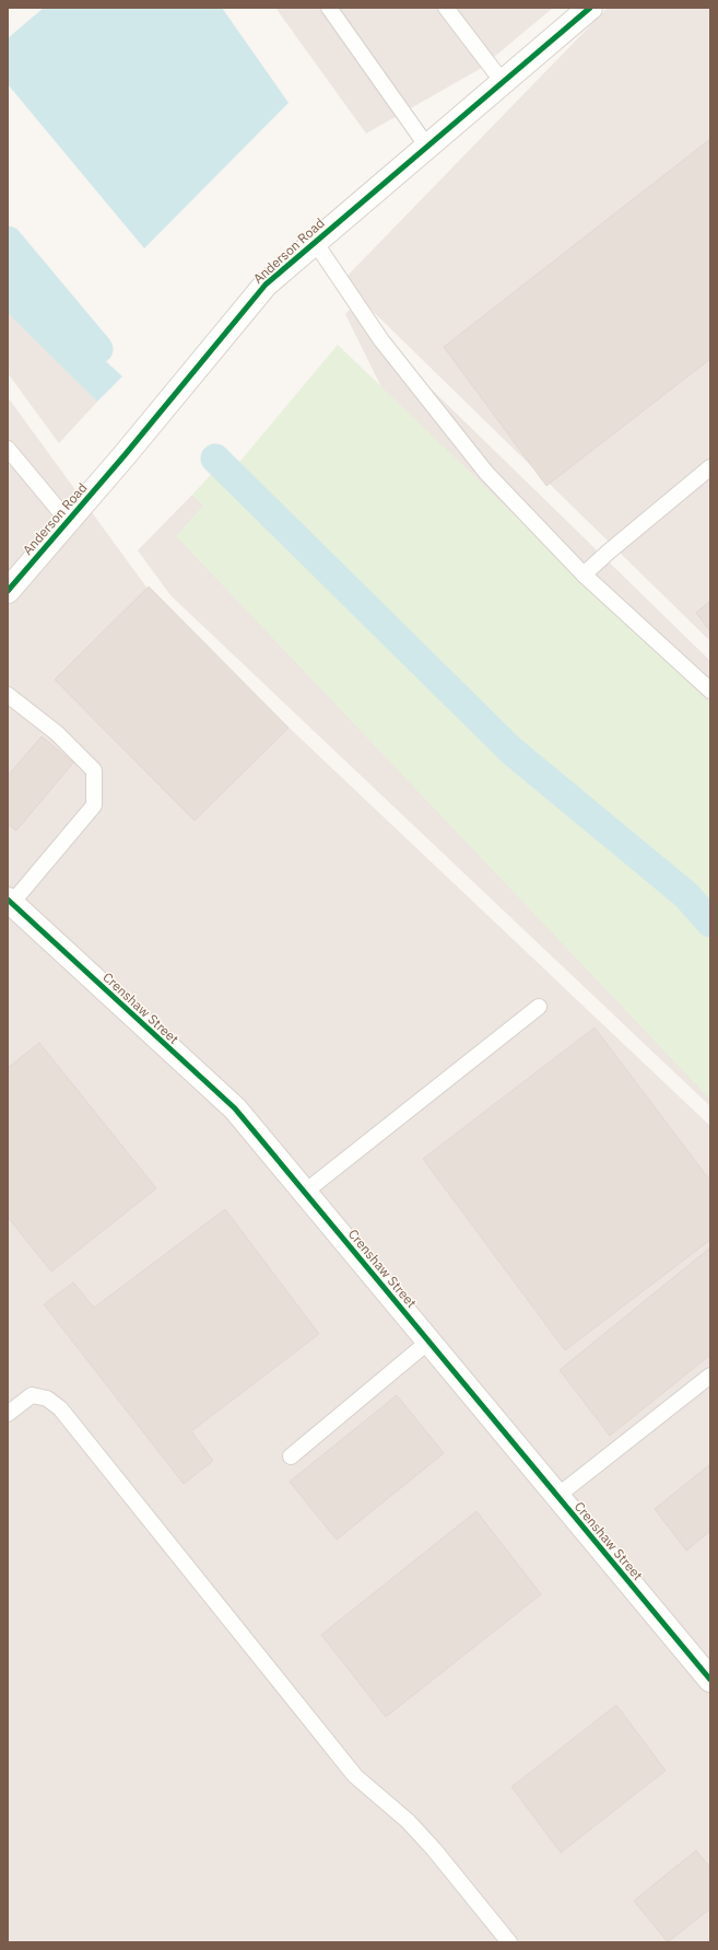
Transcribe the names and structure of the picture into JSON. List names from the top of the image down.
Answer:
{
  "streets": {
    "street": ["Anderson Road", "Crenshaw Street"]
  }
}
